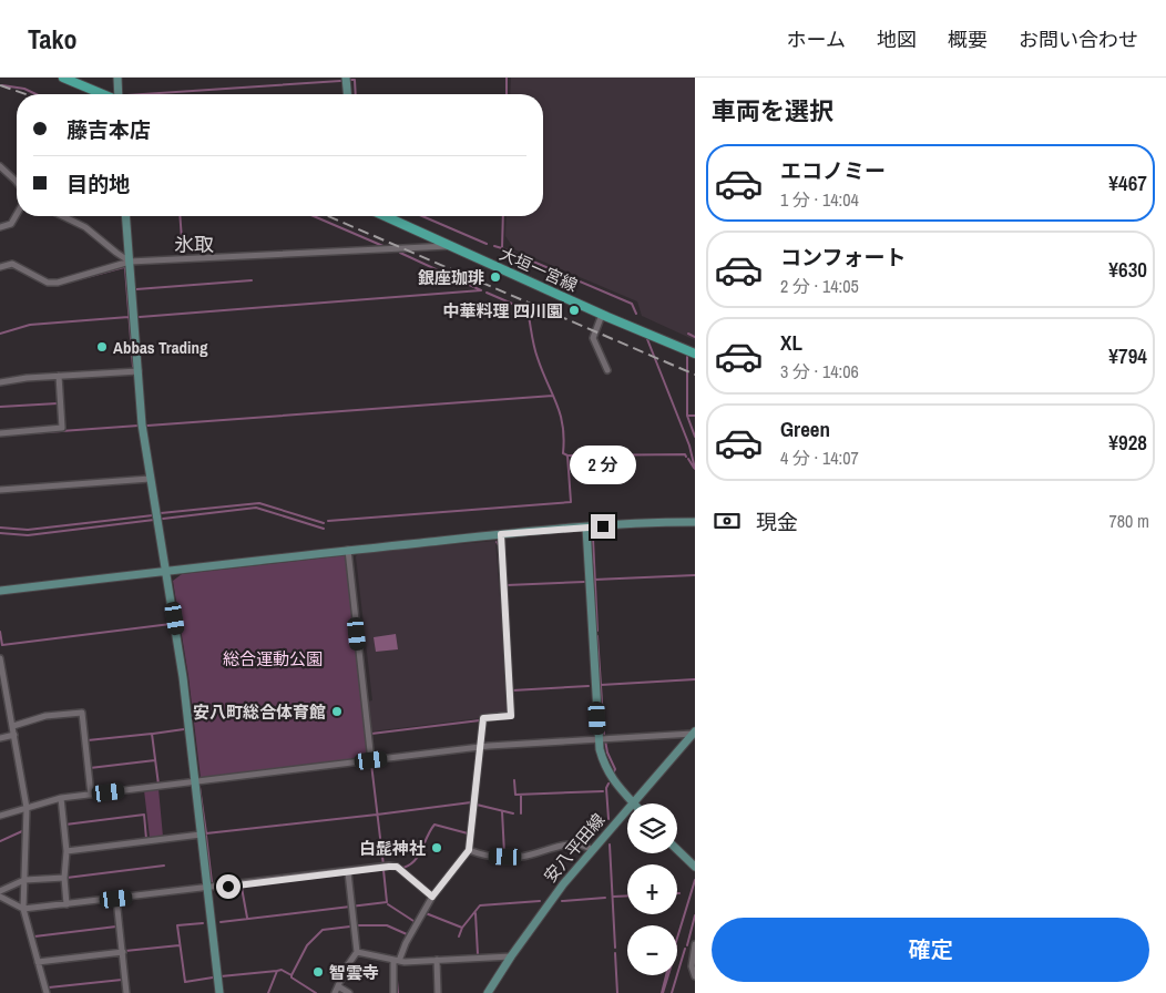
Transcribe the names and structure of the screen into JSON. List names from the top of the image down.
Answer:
{
  "streets": {
    "main road": ["大垣一宮線"],
    "street": ["安八平田線"]
  },
  "districts": ["氷取"],
  "parks": ["総合運動公園"],
  "places": [
    "銀座珈琲",
    "中華料理 四川園",
    "Abbas Trading",
    "安八町総合体育館",
    "白髭神社",
    "智雲寺"
  ],
  "page": {
    "header": "Tako",
    "nav": [
      "ホーム",
      "地図",
      "概要",
      "お問い合わせ"
    ],
    "heading": "車両を選択",
    "banner": ["藤吉本店", "目的地"],
    "list": [
      {
        "name": "エコノミー",
        "note": "1 分 · 14:04",
        "value": "¥467"
      },
      {
        "name": "コンフォート",
        "note": "2 分 · 14:05",
        "value": "¥630"
      },
      {
        "name": "XL",
        "note": "3 分 · 14:06",
        "value": "¥794"
      },
      {
        "name": "Green",
        "note": "4 分 · 14:07",
        "value": "¥928"
      }
    ],
    "bubble": "2 分",
    "pay": ["現金", "780 m"],
    "map_buttons": ["+", "−"],
    "buttons": "確定"
  }
}
